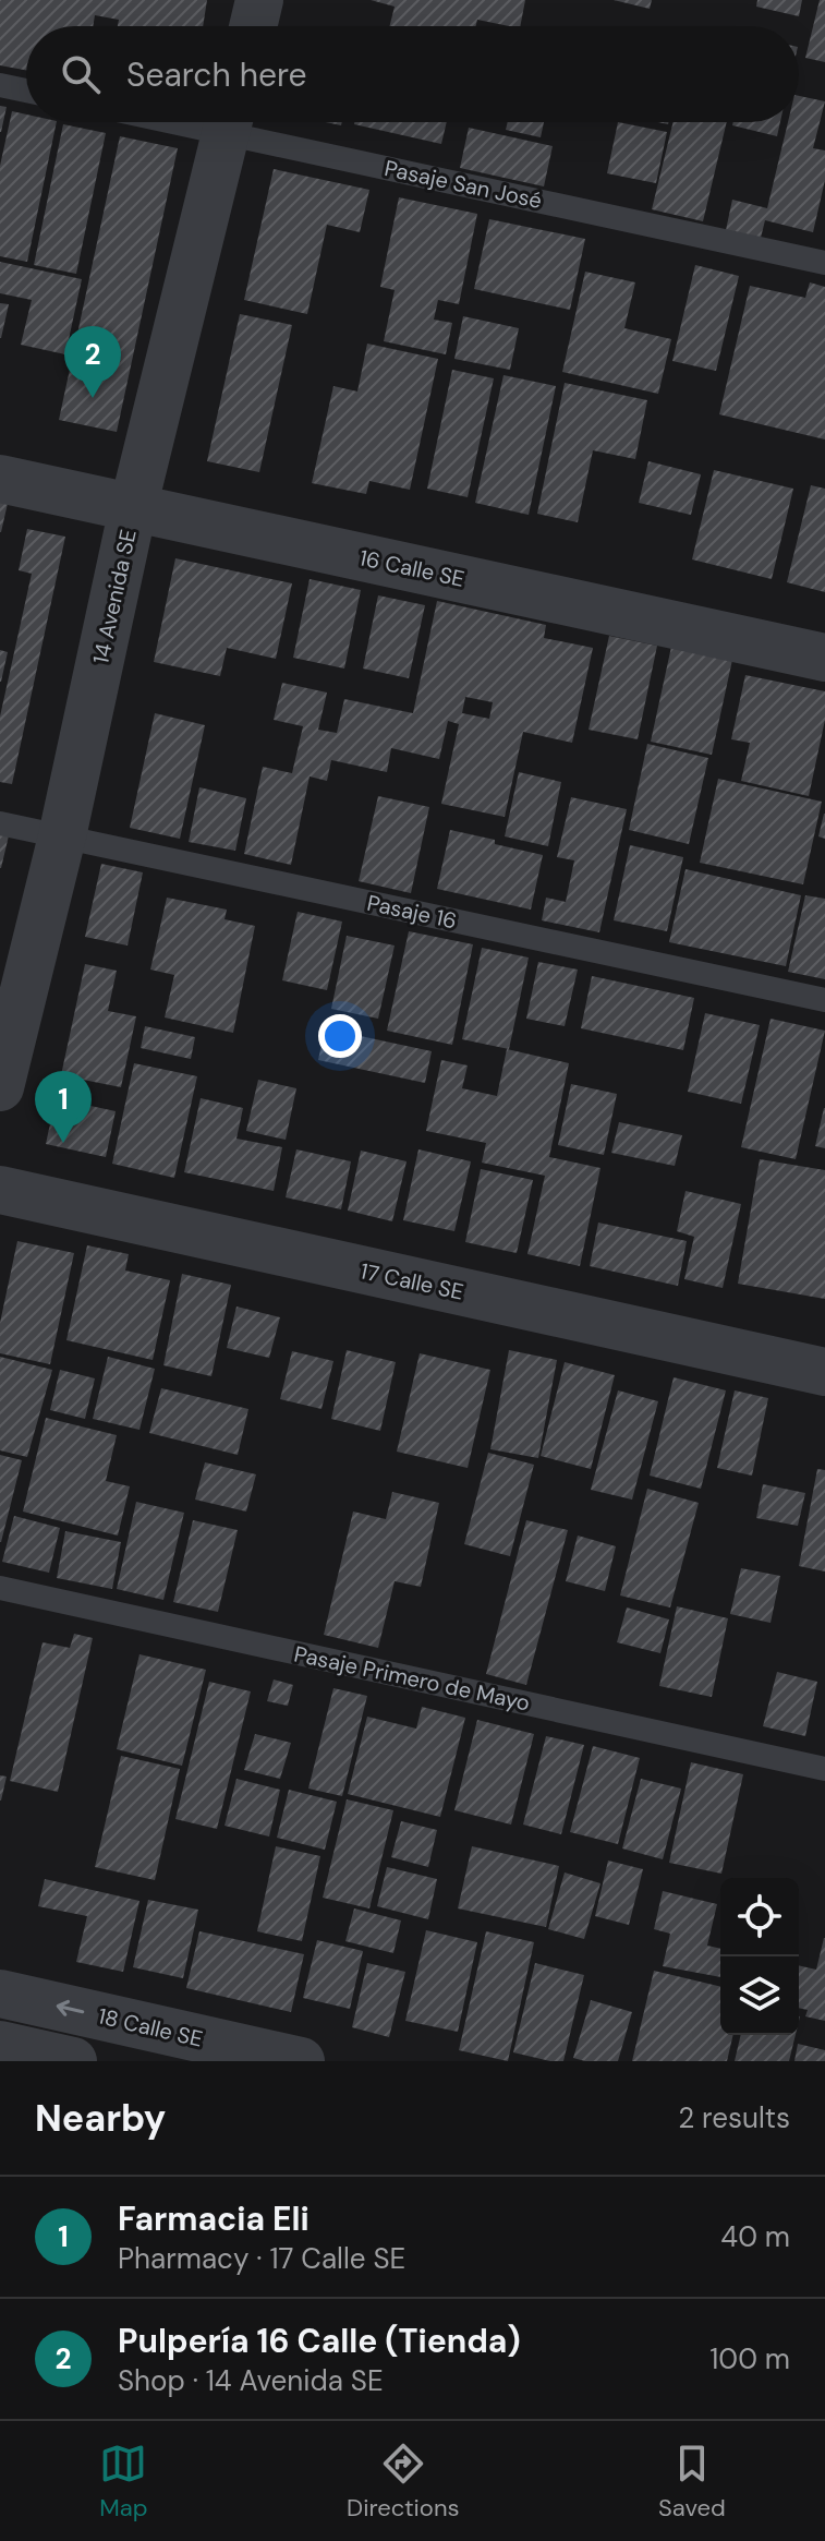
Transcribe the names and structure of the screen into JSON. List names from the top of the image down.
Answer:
{
  "streets": {
    "street": [
      "16 Calle SE",
      "14 Avenida SE",
      "17 Calle SE",
      "18 Calle SE"
    ],
    "lane": ["Pasaje San José", "Pasaje 16", "Pasaje Primero de Mayo"]
  },
  "crossings": [
    ["16 Calle SE", "14 Avenida SE"],
    ["14 Avenida SE", "Pasaje 16"]
  ],
  "one_way": ["18 Calle SE"],
  "page": {
    "search": "Search here",
    "pins": ["2", "1"],
    "heading": ["Nearby", "2 results"],
    "list": [
      {
        "mark": "1",
        "name": "Farmacia Eli",
        "note": "Pharmacy · 17 Calle SE",
        "value": "40 m"
      },
      {
        "mark": "2",
        "name": "Pulpería 16 Calle (Tienda)",
        "note": "Shop · 14 Avenida SE",
        "value": "100 m"
      }
    ],
    "nav": ["Map", "Directions", "Saved"]
  }
}
